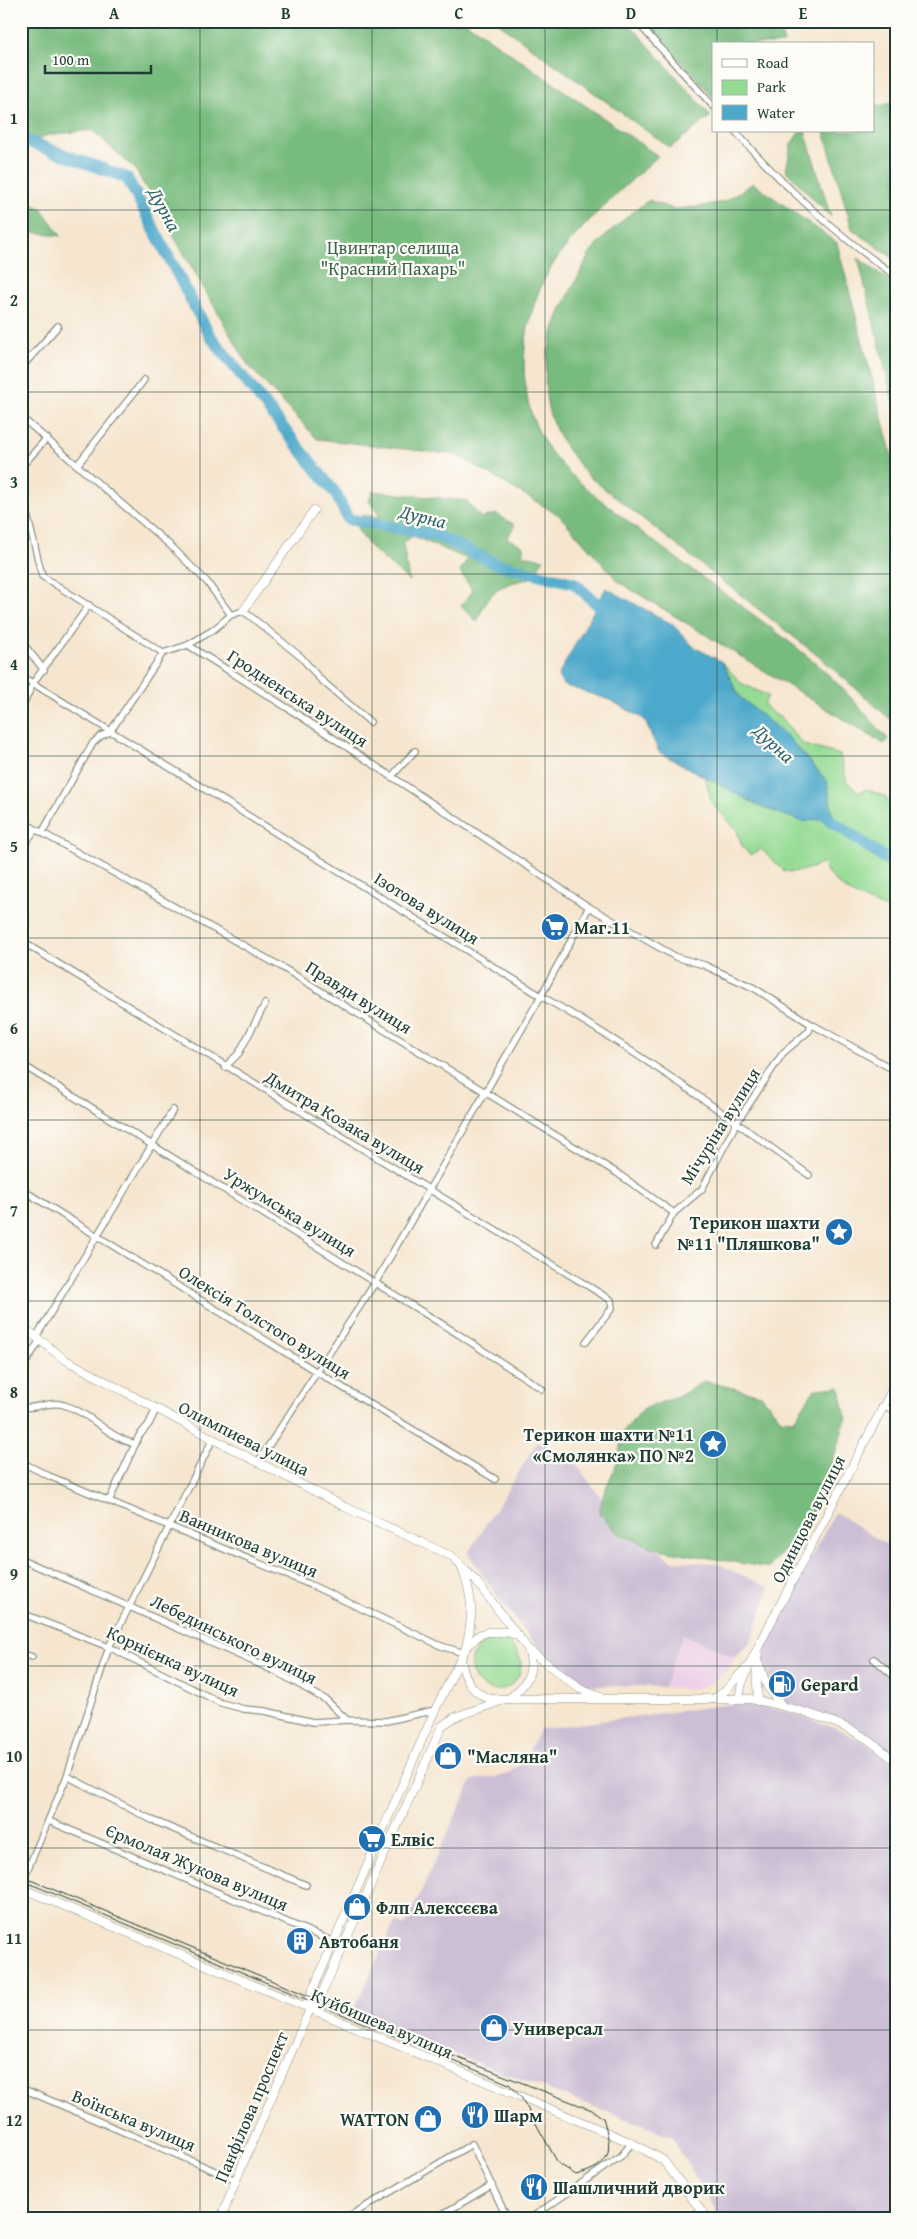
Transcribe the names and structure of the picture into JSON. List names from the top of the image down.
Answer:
{
  "streets": {
    "main road": [
      "Олимпиева улица",
      "Одинцова вулиця",
      "Куйбишева вулиця",
      "Панфілова проспект"
    ],
    "street": [
      "Гродненська вулиця",
      "Ізотова вулиця",
      "Правди вулиця",
      "Дмитра Козака вулиця",
      "Мічуріна вулиця",
      "Уржумська вулиця",
      "Олексія Толстого вулиця",
      "Ванникова вулиця",
      "Лебединського вулиця",
      "Корнієнка вулиця",
      "Єрмолая Жукова вулиця",
      "Воїнська вулиця"
    ]
  },
  "crossings": [
    ["Гродненська вулиця", "Мічуріна вулиця"],
    ["Ізотова вулиця", "Мічуріна вулиця"],
    ["Правди вулиця", "Мічуріна вулиця"],
    ["Ванникова вулиця", "Панфілова проспект"],
    ["Лебединського вулиця", "Корнієнка вулиця"],
    ["Куйбишева вулиця", "Панфілова проспект"],
    ["Панфілова проспект", "Воїнська вулиця"]
  ],
  "water": ["Дурна"],
  "parks": ["Цвинтар селища \"Красний Пахарь\""],
  "places": {
    "supermarket": ["Маг.11", "Елвіс"],
    "place": ["Терикон шахти №11 \"Пляшкова\"", "Терикон шахти №11 «Смолянка» ПО №2"],
    "fuel station": ["Gepard"],
    "shop": [
      "\"Масляна\"",
      "Флп Алексєєва",
      "Универсал",
      "WATTON"
    ],
    "building": ["Автобаня"],
    "restaurant": ["Шарм", "Шашличний дворик"]
  },
  "legend": ["Road", "Park", "Water"],
  "scale_bar": "100 m",
  "grid": {
    "columns": [
      "A",
      "B",
      "C",
      "D",
      "E"
    ],
    "rows": [
      "1",
      "2",
      "3",
      "4",
      "5",
      "6",
      "7",
      "8",
      "9",
      "10",
      "11",
      "12"
    ]
  }
}
